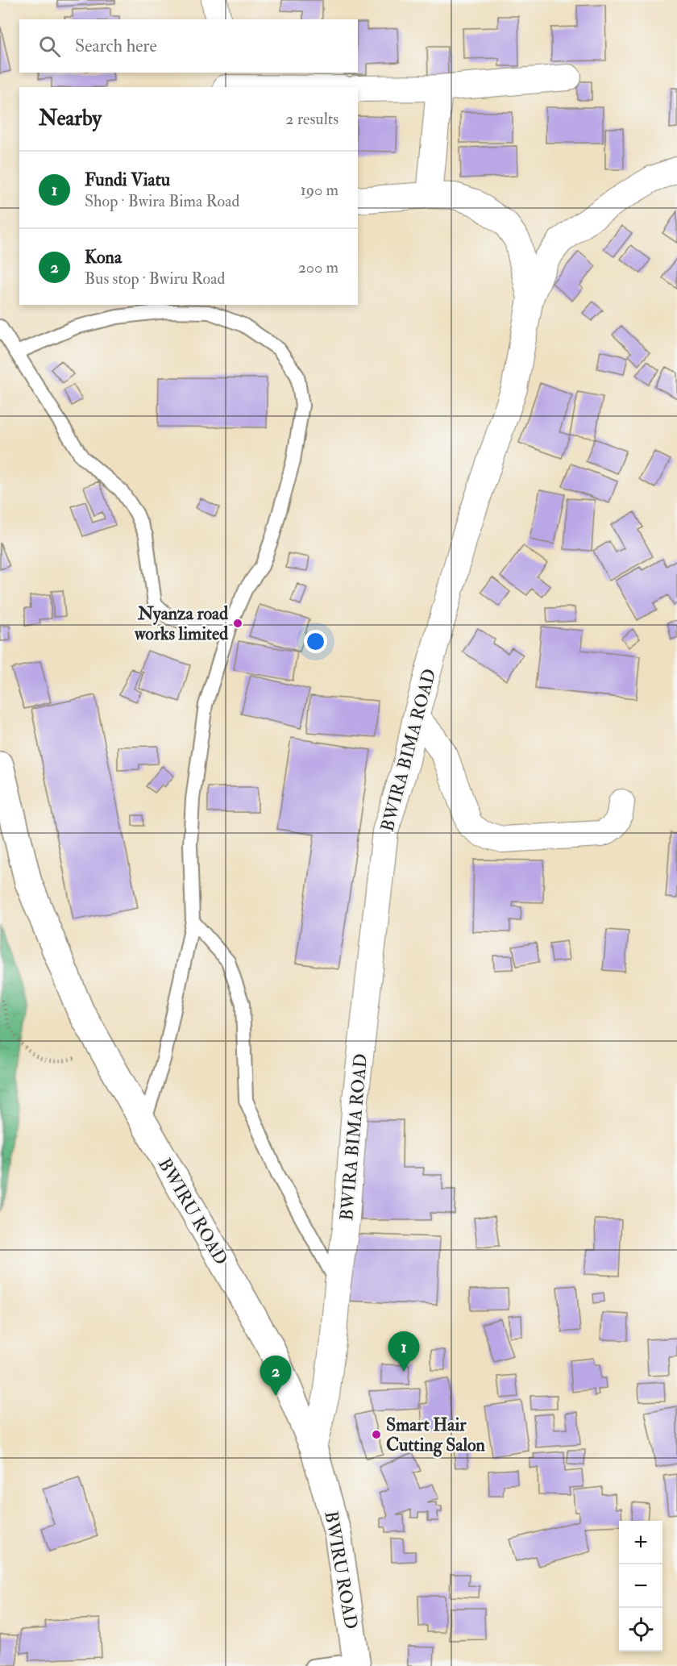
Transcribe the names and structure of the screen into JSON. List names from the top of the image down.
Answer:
{
  "streets": {
    "main road": ["BWIRU ROAD"],
    "street": ["BWIRA BIMA ROAD"]
  },
  "crossings": [
    ["BWIRA BIMA ROAD", "BWIRU ROAD"]
  ],
  "places": ["Nyanza road works limited", "Smart Hair Cutting Salon"],
  "page": {
    "search": "Search here",
    "heading": ["Nearby", "2 results"],
    "list": [
      {
        "mark": "1",
        "name": "Fundi Viatu",
        "note": "Shop · Bwira Bima Road",
        "value": "190 m"
      },
      {
        "mark": "2",
        "name": "Kona",
        "note": "Bus stop · Bwiru Road",
        "value": "200 m"
      }
    ],
    "pins": ["1", "2"],
    "map_buttons": ["+", "−"]
  }
}
